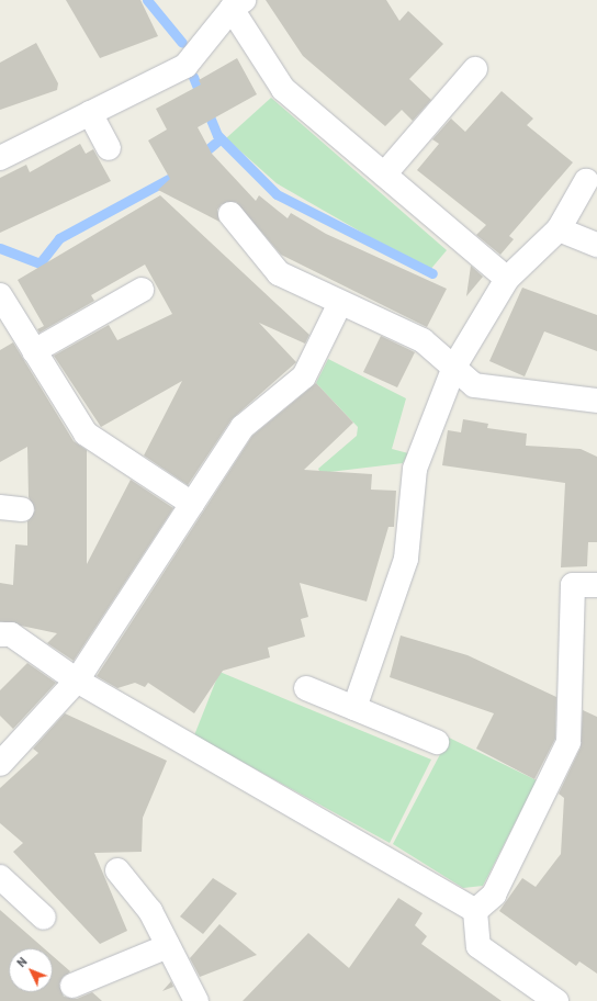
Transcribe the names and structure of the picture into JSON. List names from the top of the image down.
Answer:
{
  "north": "top left"
}
